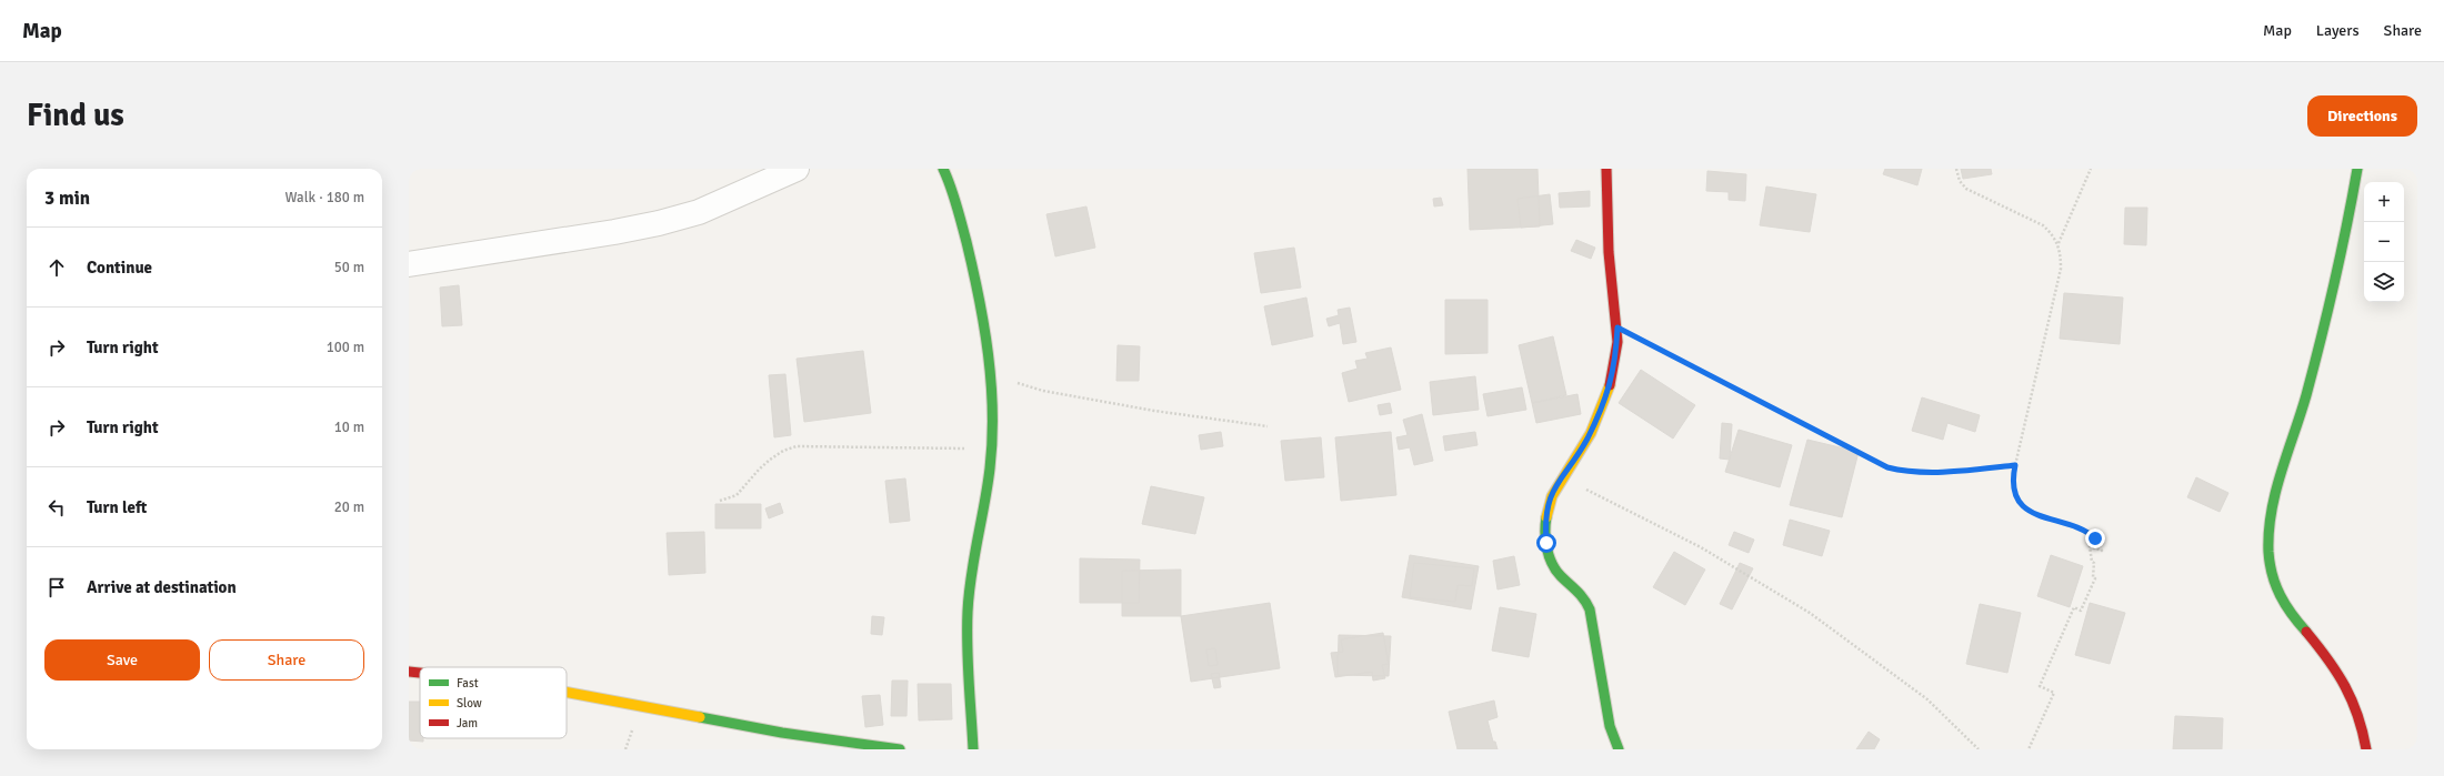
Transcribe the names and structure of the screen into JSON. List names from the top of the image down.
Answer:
{
  "legend": ["Fast", "Slow", "Jam"],
  "page": {
    "header": "Map",
    "nav": ["Map", "Layers", "Share"],
    "buttons": [
      "Directions",
      ["Save", "Share"]
    ],
    "title": "Find us",
    "heading": ["3 min", "Walk · 180 m"],
    "map_buttons": ["+", "−"],
    "list": [
      ["Continue", "50 m"],
      ["Turn right", "100 m"],
      ["Turn right", "10 m"],
      ["Turn left", "20 m"],
      "Arrive at destination"
    ]
  }
}
